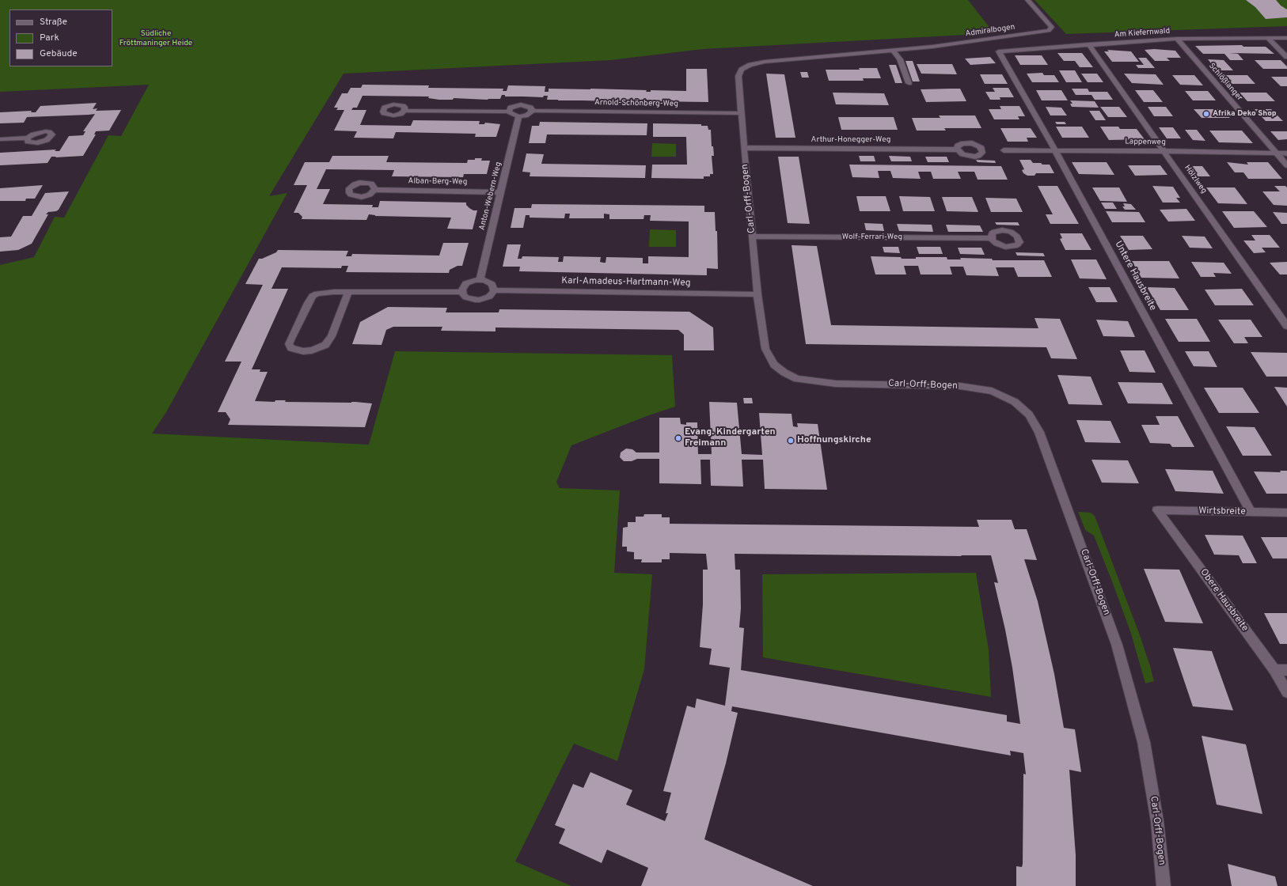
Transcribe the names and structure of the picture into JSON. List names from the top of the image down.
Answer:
{
  "streets": {
    "street": [
      "Admiralbogen",
      "Am Kiefernwald",
      "Schlößlanger",
      "Arnold-Schönberg-Weg",
      "Arthur-Honegger-Weg",
      "Lappenweg",
      "Hölzlweg",
      "Alban-Berg-Weg",
      "Anton-Webern-Weg",
      "Carl-Orff-Bogen",
      "Wolf-Ferrari-Weg",
      "Untere Hausbreite",
      "Karl-Amadeus-Hartmann-Weg",
      "Wirtsbreite",
      "Obere Hausbreite"
    ]
  },
  "crossings": [
    ["Admiralbogen", "Carl-Orff-Bogen"],
    ["Am Kiefernwald", "Schlößlanger"],
    ["Am Kiefernwald", "Hölzlweg"],
    ["Am Kiefernwald", "Untere Hausbreite"],
    ["Schlößlanger", "Lappenweg"],
    ["Arnold-Schönberg-Weg", "Anton-Webern-Weg"],
    ["Arnold-Schönberg-Weg", "Carl-Orff-Bogen"],
    ["Arthur-Honegger-Weg", "Carl-Orff-Bogen"],
    ["Lappenweg", "Hölzlweg"],
    ["Lappenweg", "Untere Hausbreite"],
    ["Alban-Berg-Weg", "Anton-Webern-Weg"],
    ["Anton-Webern-Weg", "Karl-Amadeus-Hartmann-Weg"],
    ["Carl-Orff-Bogen", "Wolf-Ferrari-Weg"],
    ["Carl-Orff-Bogen", "Karl-Amadeus-Hartmann-Weg"],
    ["Untere Hausbreite", "Wirtsbreite"],
    ["Wirtsbreite", "Obere Hausbreite"]
  ],
  "parks": ["Südliche Fröttmaninger Heide"],
  "places": ["Afrika Deko Shop", "Evang. Kindergarten Freimann", "Hoffnungskirche"],
  "legend": ["Straße", "Park", "Gebäude"]
}
